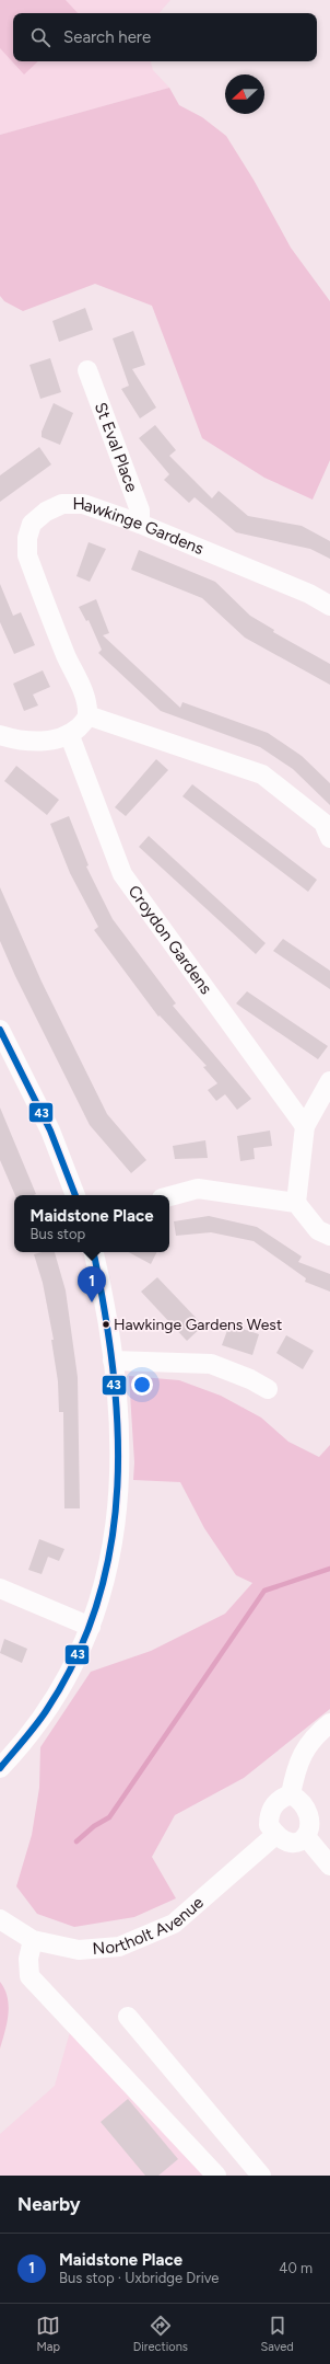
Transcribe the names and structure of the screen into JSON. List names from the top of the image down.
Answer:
{
  "streets": {
    "street": [
      "St Eval Place",
      "Hawkinge Gardens",
      "Croydon Gardens",
      "Northolt Avenue"
    ]
  },
  "crossings": [
    ["St Eval Place", "Hawkinge Gardens"]
  ],
  "places": ["Hawkinge Gardens West"],
  "lines": ["transit line 43"],
  "north": "left",
  "page": {
    "search": "Search here",
    "popup": ["Maidstone Place", "Bus stop"],
    "pins": "1",
    "heading": "Nearby",
    "list": [
      {
        "mark": "1",
        "name": "Maidstone Place",
        "note": "Bus stop · Uxbridge Drive",
        "value": "40 m"
      }
    ],
    "nav": ["Map", "Directions", "Saved"]
  }
}
